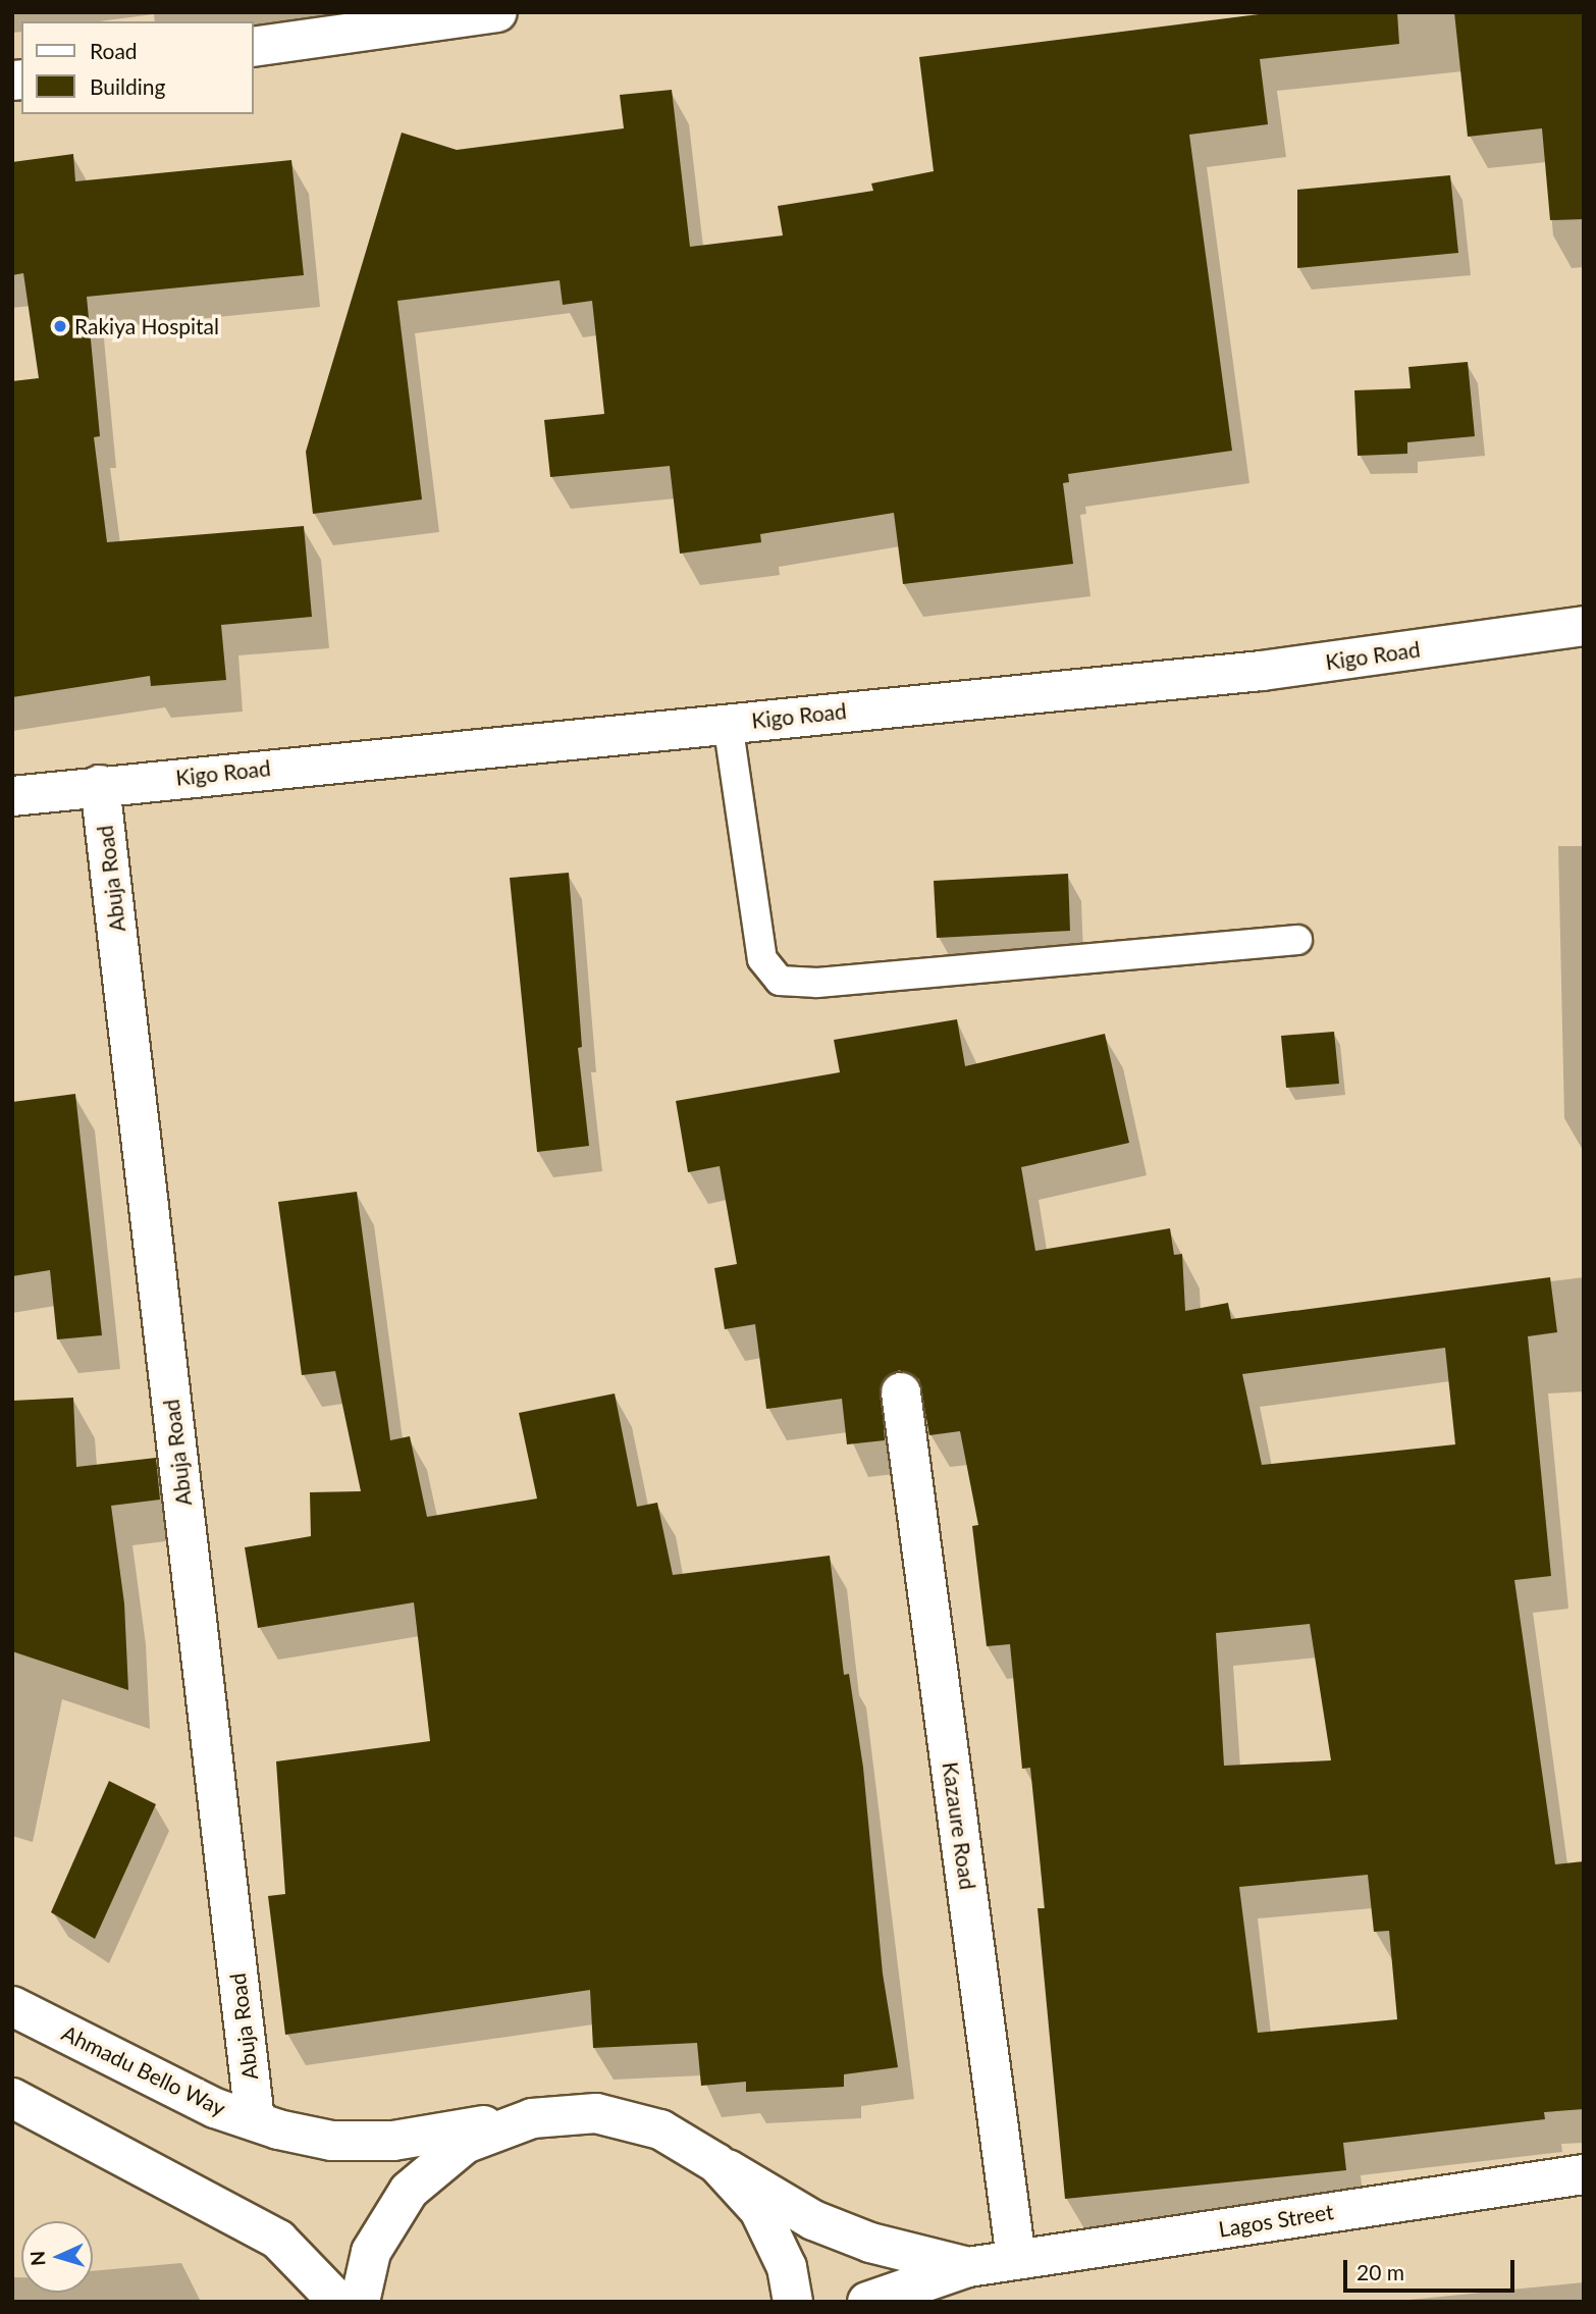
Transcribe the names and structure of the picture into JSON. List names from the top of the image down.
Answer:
{
  "streets": {
    "street": [
      "Kigo Road",
      "Abuja Road",
      "Kazaure Road",
      "Ahmadu Bello Way",
      "Lagos Street"
    ]
  },
  "crossings": [
    ["Kigo Road", "Abuja Road"],
    ["Abuja Road", "Ahmadu Bello Way"],
    ["Kazaure Road", "Lagos Street"],
    ["Ahmadu Bello Way", "Lagos Street"]
  ],
  "places": ["Rakiya Hospital"],
  "legend": ["Road", "Building"],
  "scale_bar": "20 m",
  "north": "left"
}
